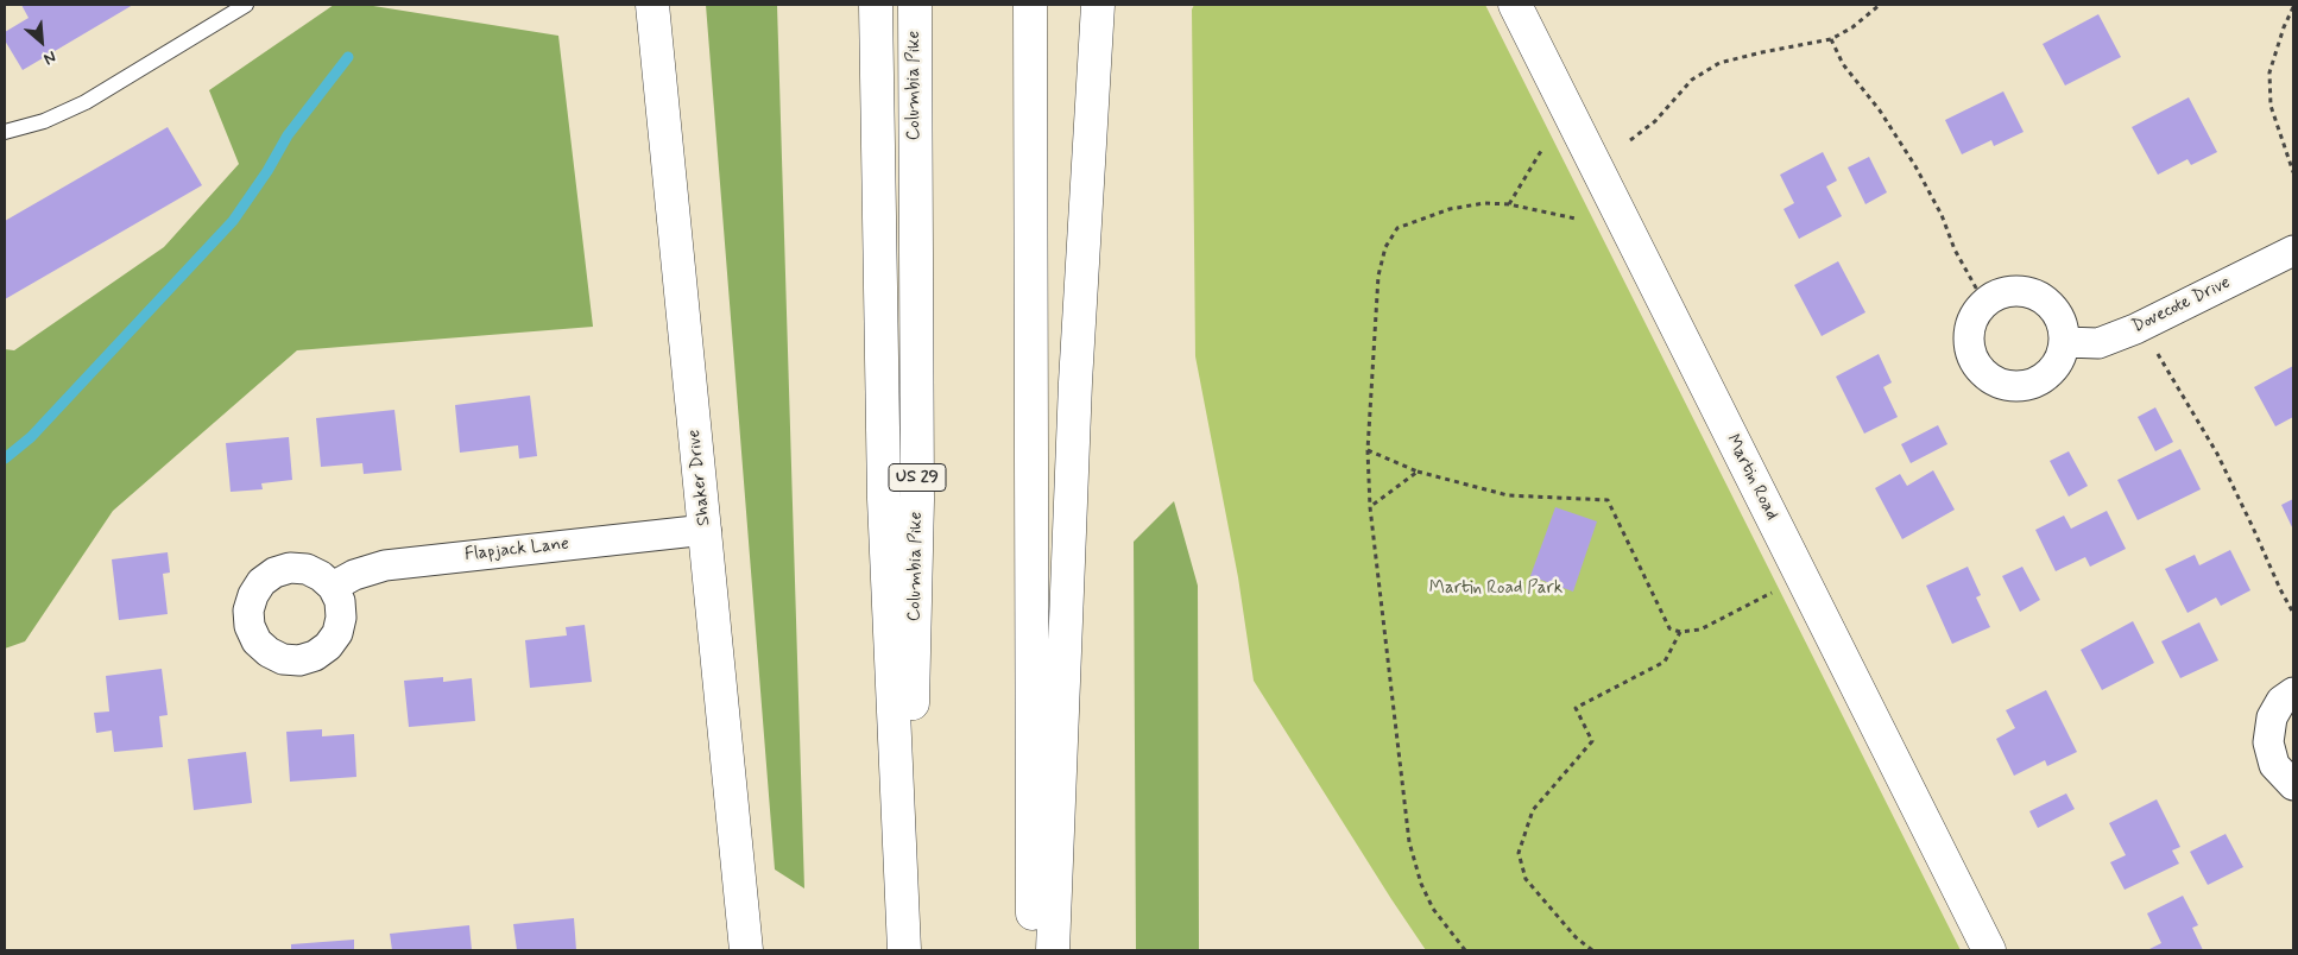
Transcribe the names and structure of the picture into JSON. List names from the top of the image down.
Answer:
{
  "streets": {
    "main road": [
      "Columbia Pike",
      "Shaker Drive",
      "US 29",
      "Martin Road"
    ],
    "street": ["Dovecote Drive", "Flapjack Lane"]
  },
  "crossings": [
    ["Shaker Drive", "Flapjack Lane"]
  ],
  "parks": ["Martin Road Park"],
  "north": "bottom right"
}
